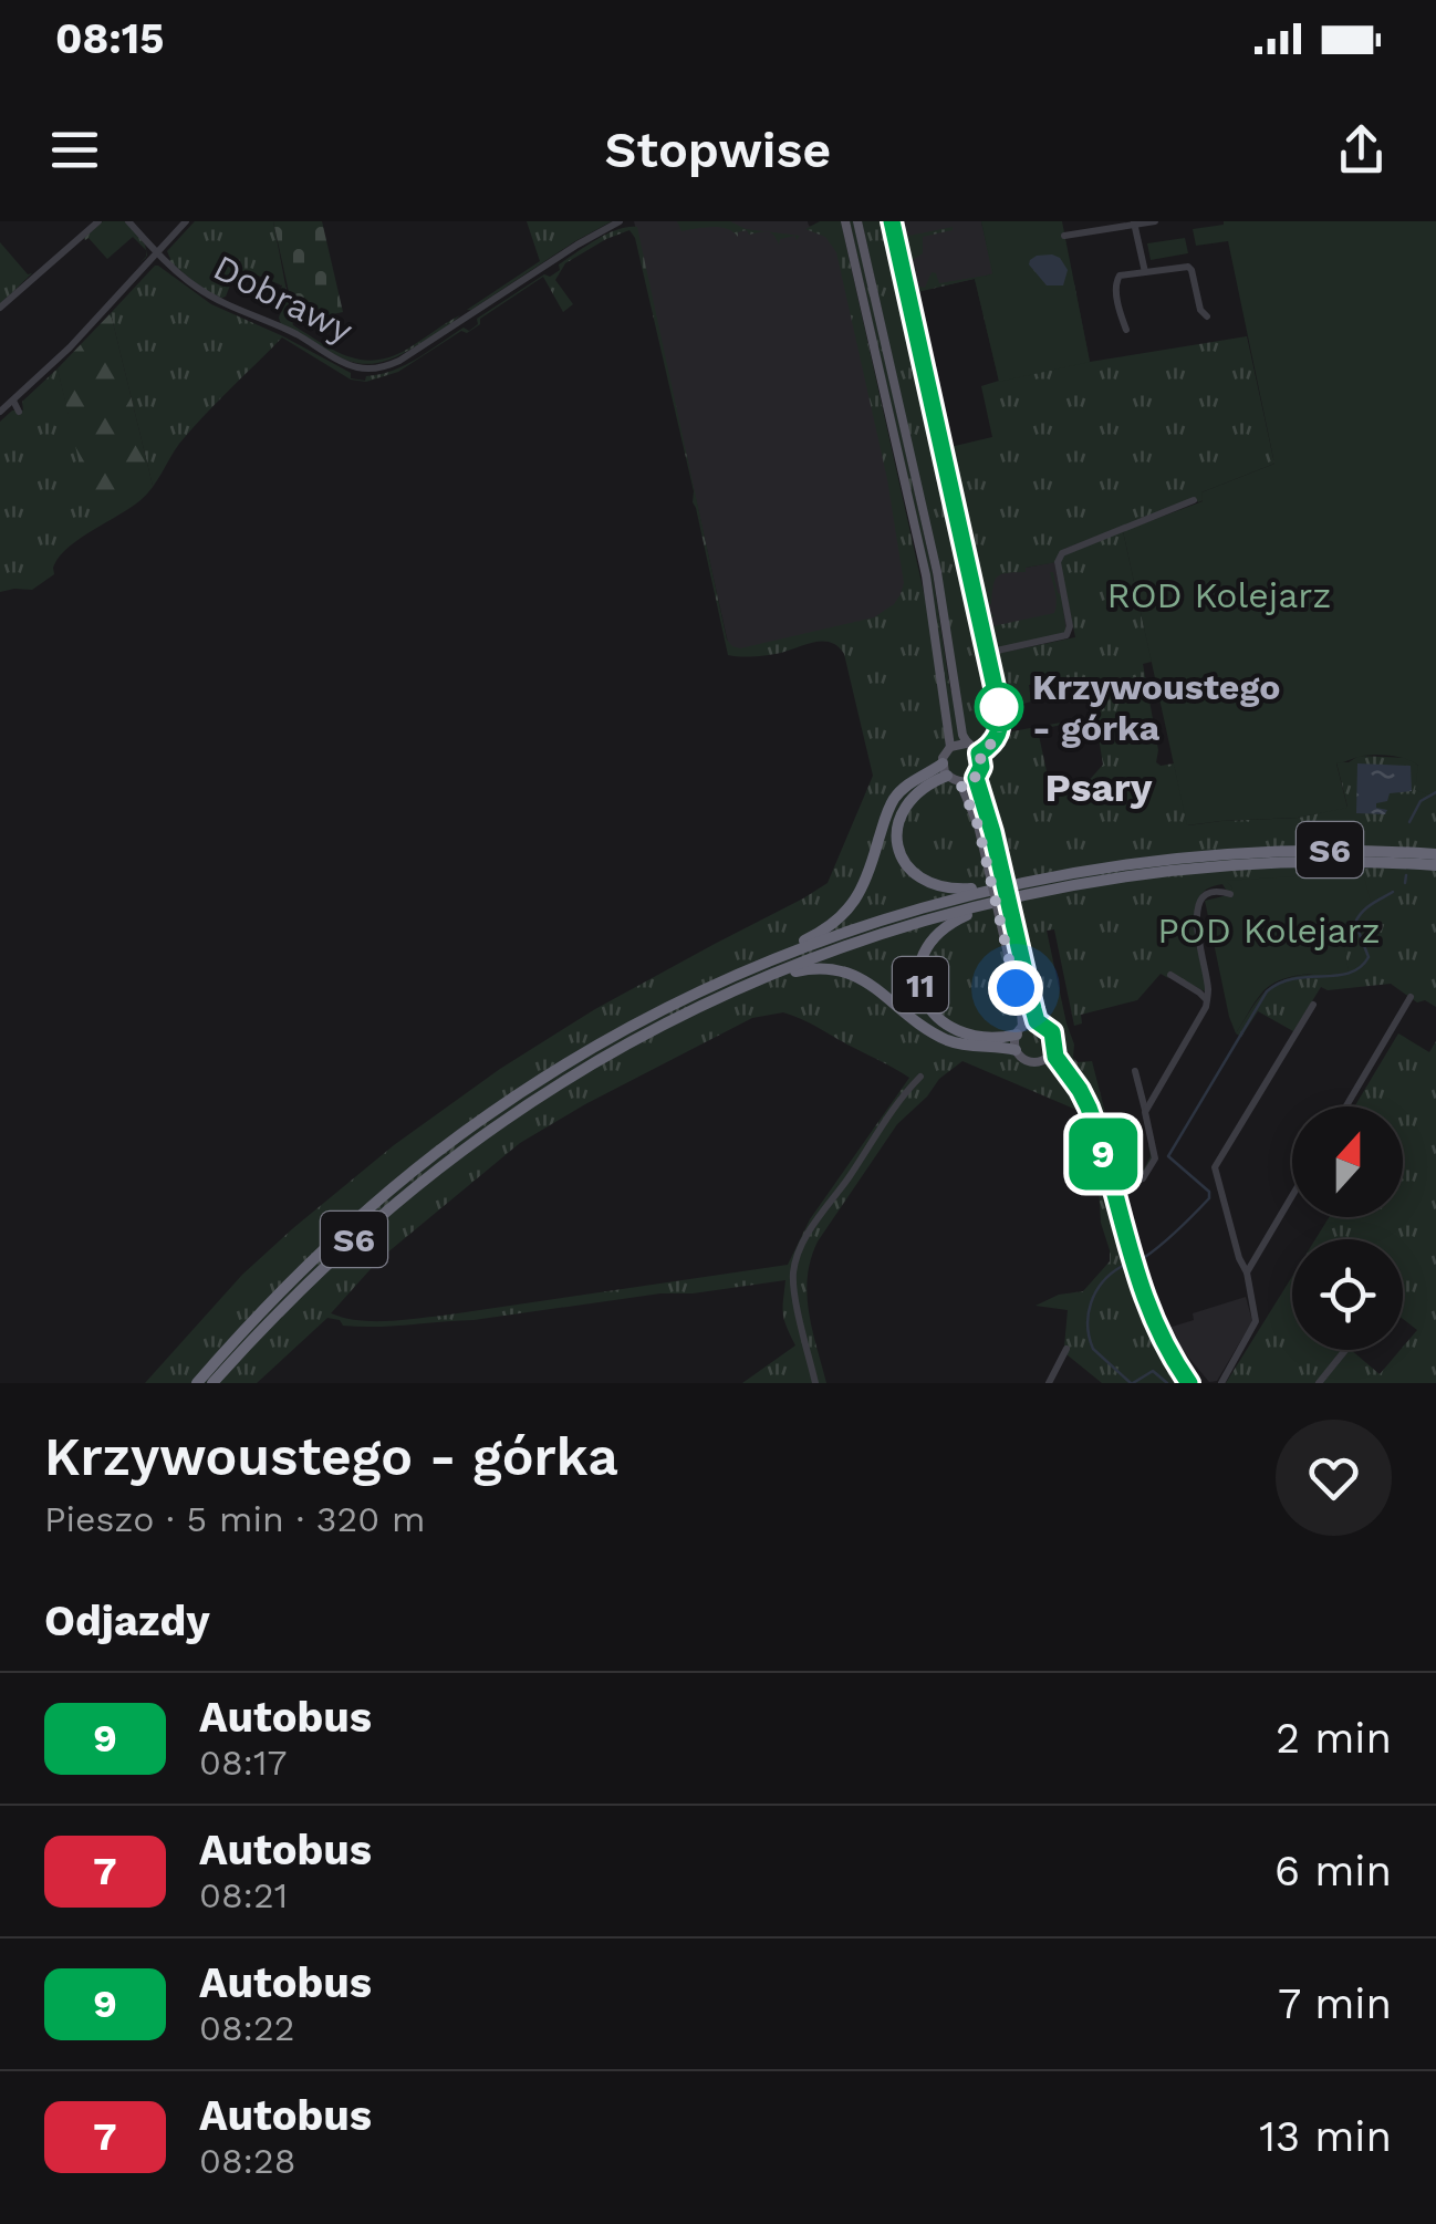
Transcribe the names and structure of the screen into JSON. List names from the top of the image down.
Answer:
{
  "streets": {
    "highway": ["S6", "11"],
    "street": ["Dobrawy"]
  },
  "crossings": [
    ["S6", "11"]
  ],
  "districts": ["Psary"],
  "parks": ["ROD Kolejarz", "POD Kolejarz"],
  "places": ["Krzywoustego - górka"],
  "lines": ["bus line 9"],
  "north": "top",
  "page": {
    "status": "08:15",
    "header": "Stopwise",
    "on_map": "9",
    "heading": [
      ["Krzywoustego - górka", "Pieszo · 5 min · 320 m"],
      "Odjazdy"
    ],
    "list": [
      {
        "mark": "9",
        "name": "Autobus",
        "note": "08:17",
        "value": "2 min"
      },
      {
        "mark": "7",
        "name": "Autobus",
        "note": "08:21",
        "value": "6 min"
      },
      {
        "mark": "9",
        "name": "Autobus",
        "note": "08:22",
        "value": "7 min"
      },
      {
        "mark": "7",
        "name": "Autobus",
        "note": "08:28",
        "value": "13 min"
      }
    ]
  }
}
